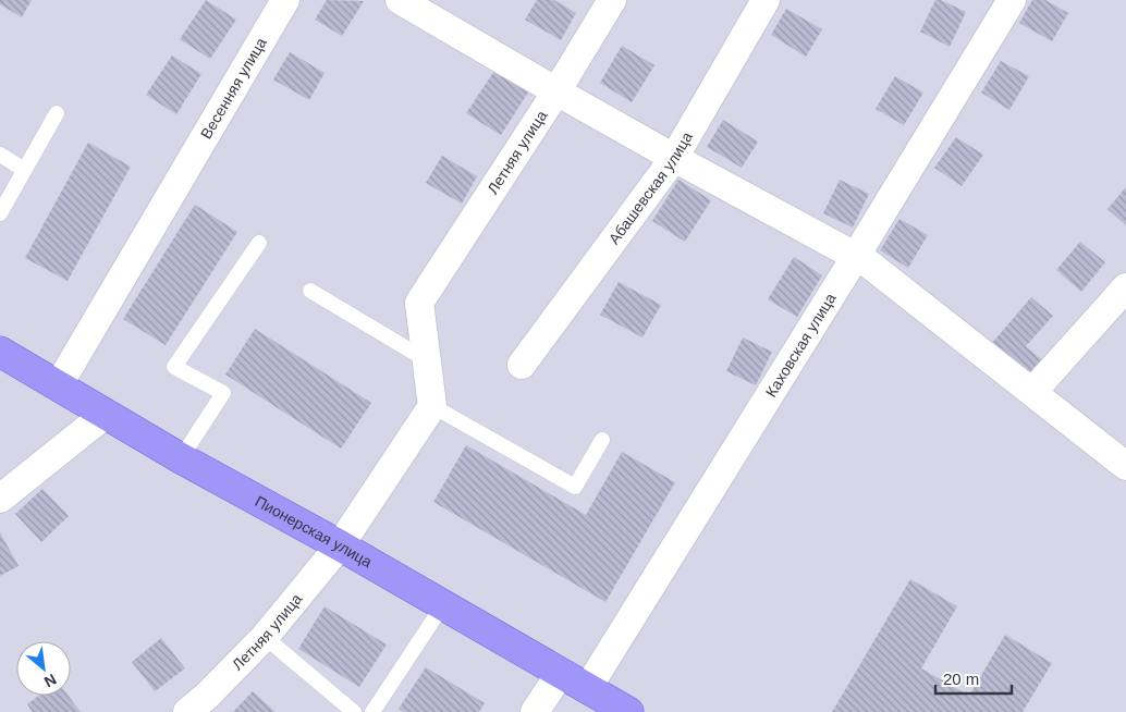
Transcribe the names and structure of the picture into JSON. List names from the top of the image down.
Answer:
{
  "streets": {
    "main road": ["Пионерская улица"],
    "street": [
      "Весенняя улица",
      "Летняя улица",
      "Абашевская улица",
      "Каховская улица"
    ]
  },
  "crossings": [
    ["Весенняя улица", "Пионерская улица"],
    ["Летняя улица", "Пионерская улица"],
    ["Каховская улица", "Пионерская улица"]
  ],
  "scale_bar": "20 m",
  "north": "bottom right"
}
